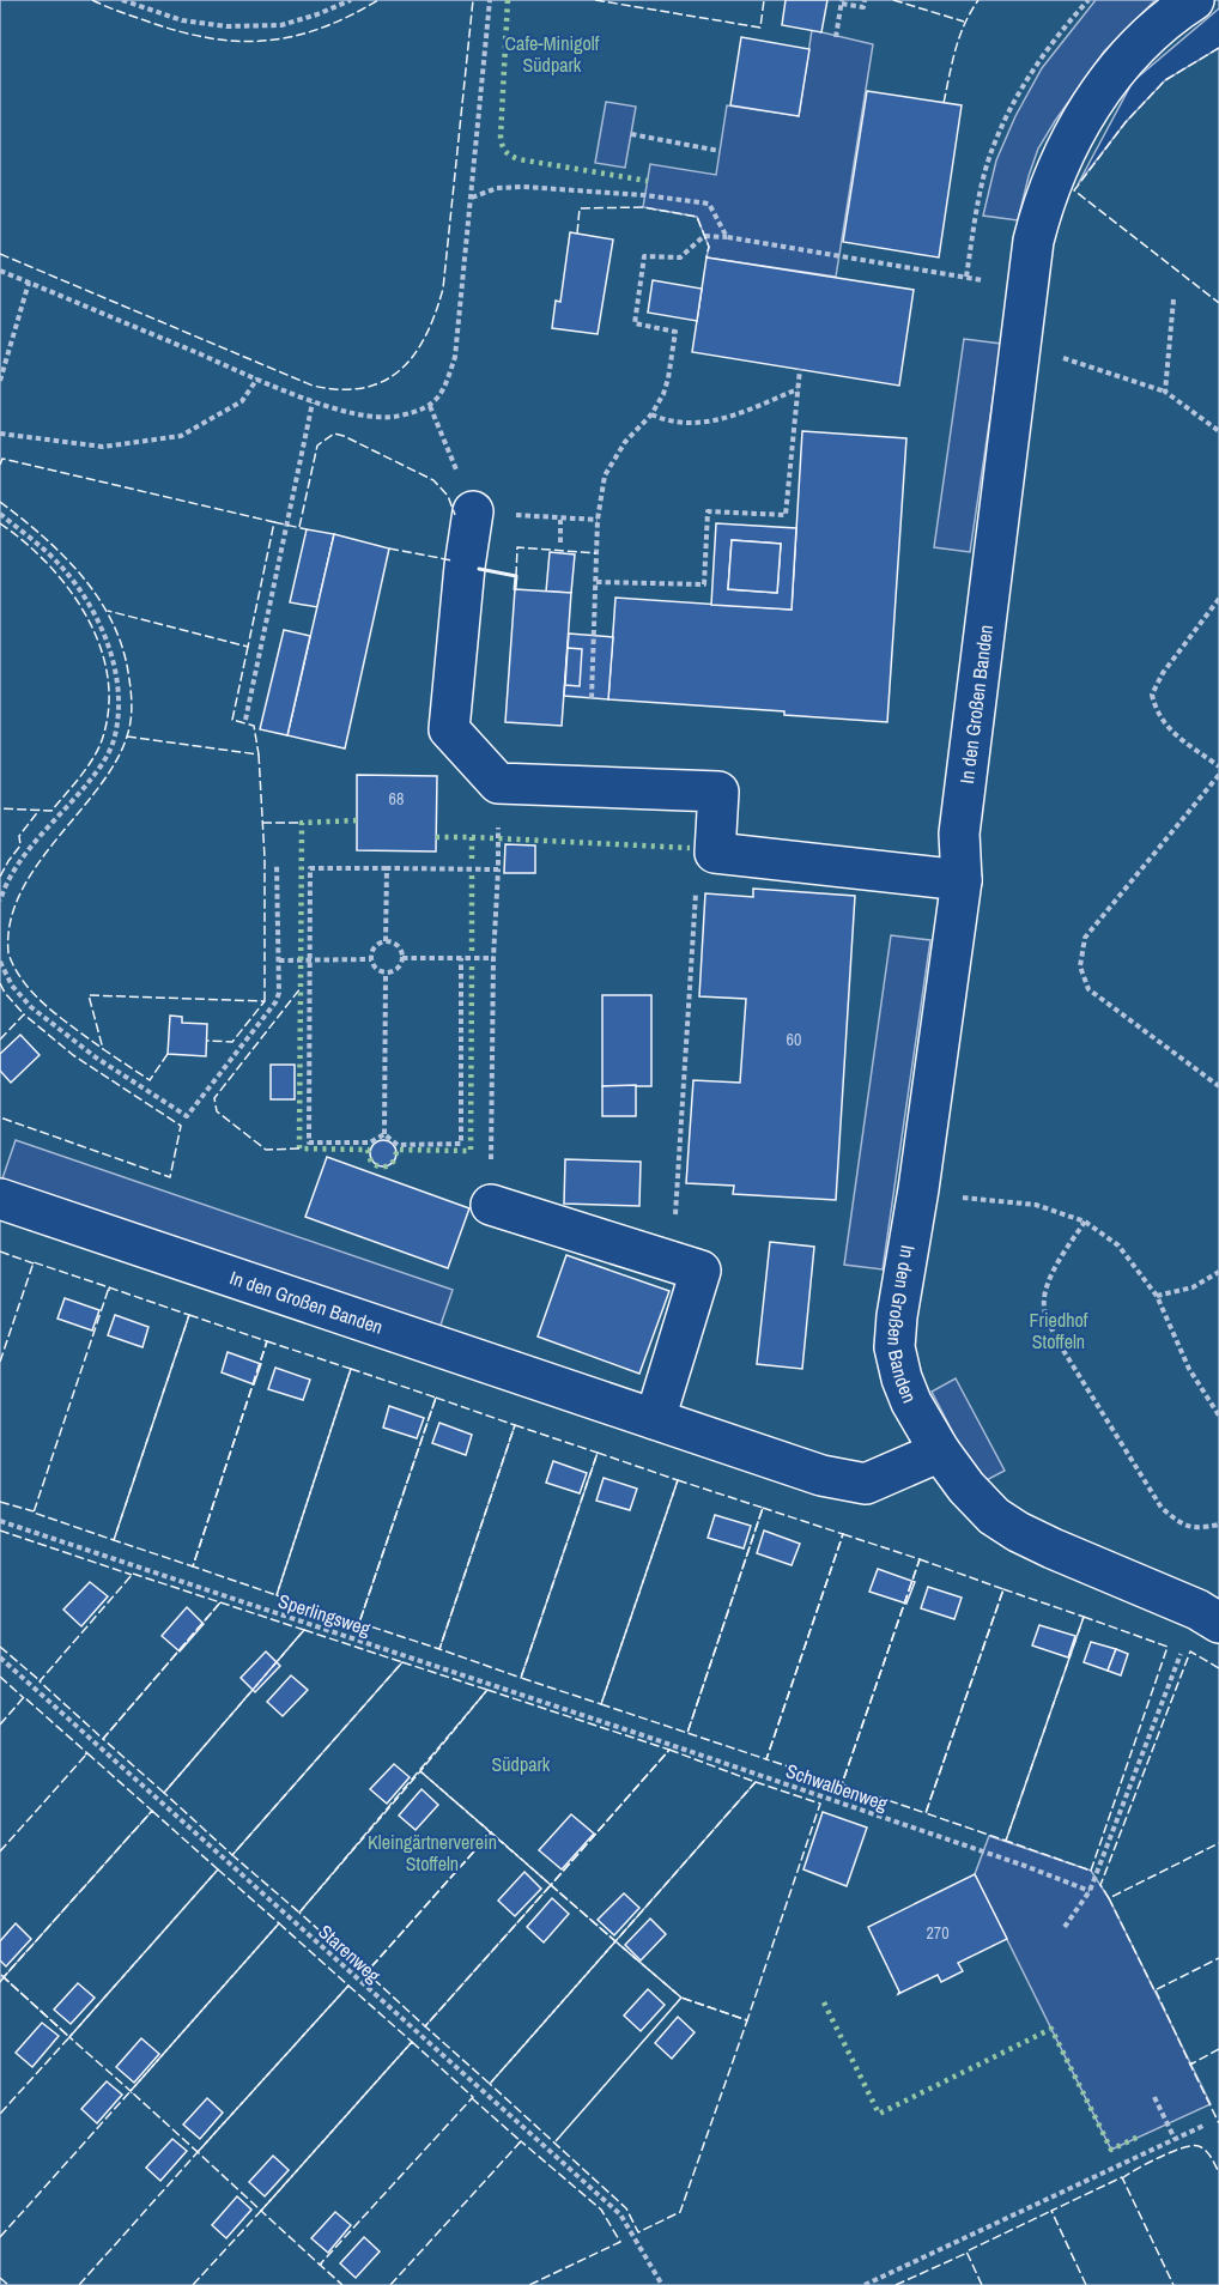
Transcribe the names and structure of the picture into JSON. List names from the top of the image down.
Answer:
{
  "streets": {
    "street": ["In den Großen Banden"],
    "path": ["Sperlingsweg", "Schwalbenweg", "Starenweg"]
  },
  "crossings": [
    ["Sperlingsweg", "Schwalbenweg"]
  ],
  "parks": [
    "Cafe-Minigolf Südpark",
    "Friedhof Stoffeln",
    "Südpark",
    "Kleingärtnerverein Stoffeln"
  ],
  "house_numbers": ["68", "60", "270"]
}
